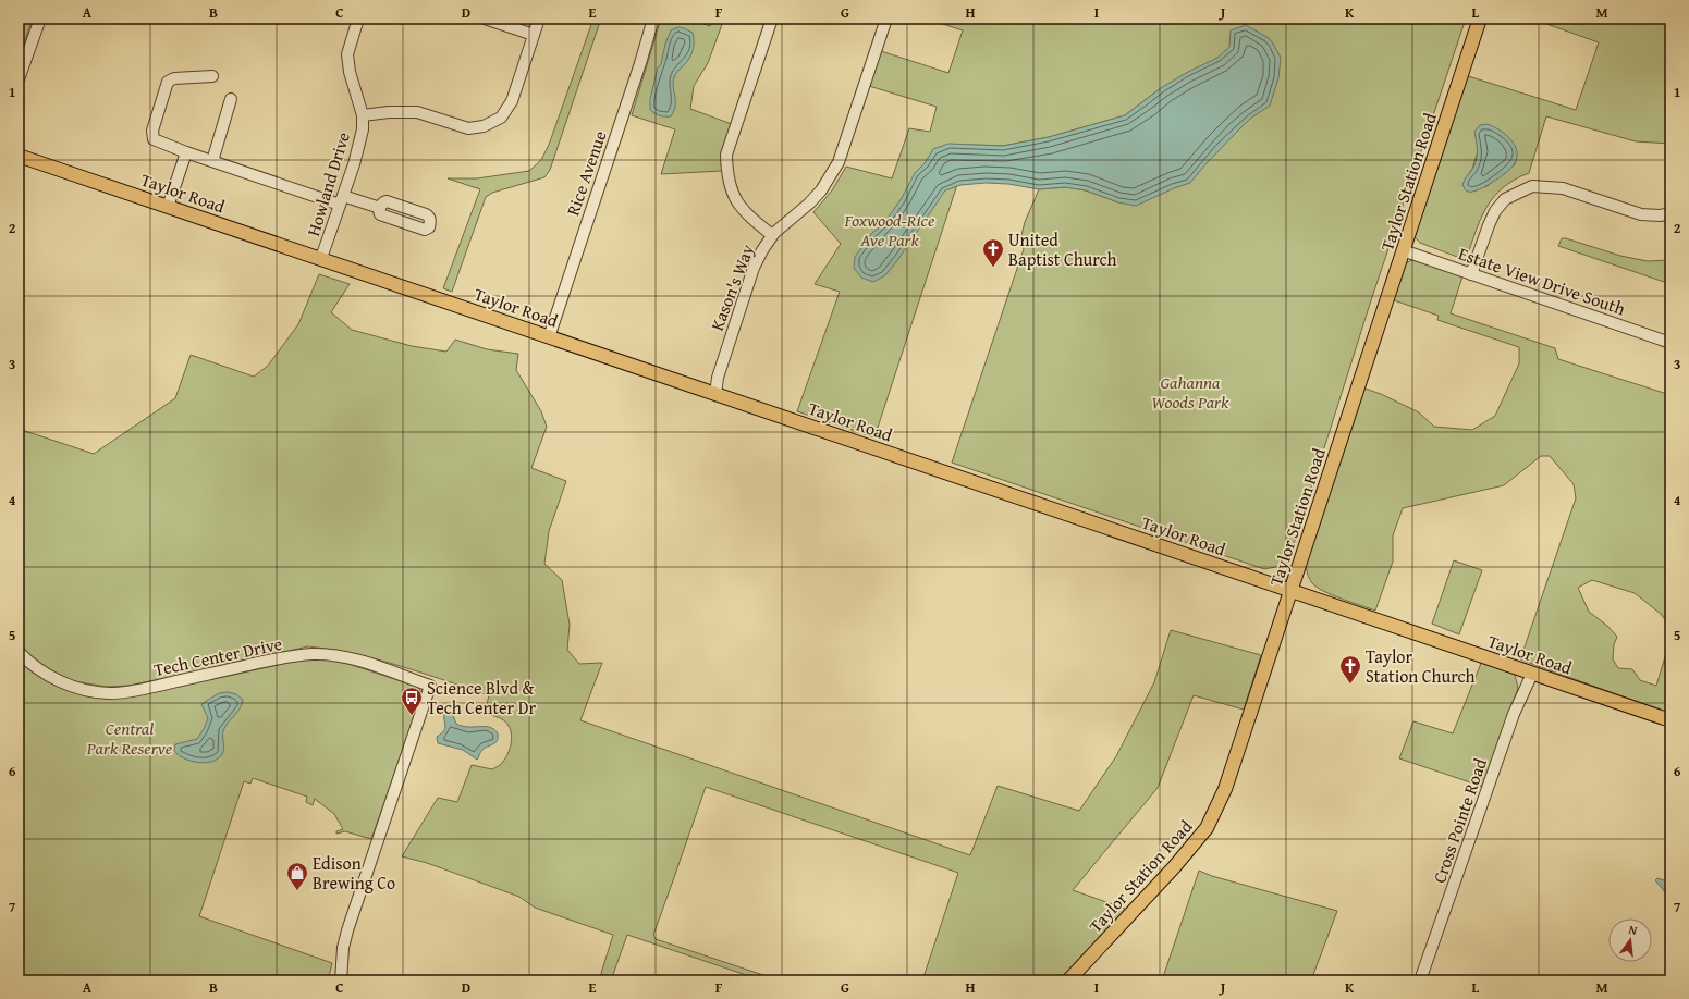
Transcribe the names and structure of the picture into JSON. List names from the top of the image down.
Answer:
{
  "streets": {
    "main road": ["Taylor Station Road", "Taylor Road"],
    "street": [
      "Rice Avenue",
      "Howland Drive",
      "Estate View Drive South",
      "Kason's Way",
      "Tech Center Drive",
      "Cross Pointe Road"
    ]
  },
  "crossings": [
    ["Rice Avenue", "Taylor Road"],
    ["Taylor Station Road", "Taylor Road"],
    ["Taylor Station Road", "Estate View Drive South"],
    ["Howland Drive", "Taylor Road"],
    ["Taylor Road", "Kason's Way"],
    ["Taylor Road", "Cross Pointe Road"]
  ],
  "parks": ["Foxwood-Rice Ave Park", "Gahanna Woods Park", "Central Park Reserve"],
  "places": {
    "church": ["United Baptist Church", "Taylor Station Church"],
    "bus stop": ["Science Blvd & Tech Center Dr"],
    "shop": ["Edison Brewing Co"]
  },
  "north": "top",
  "grid": {
    "columns": [
      "A",
      "B",
      "C",
      "D",
      "E",
      "F",
      "G",
      "H",
      "I",
      "J",
      "K",
      "L",
      "M"
    ],
    "rows": [
      "1",
      "2",
      "3",
      "4",
      "5",
      "6",
      "7"
    ]
  }
}
